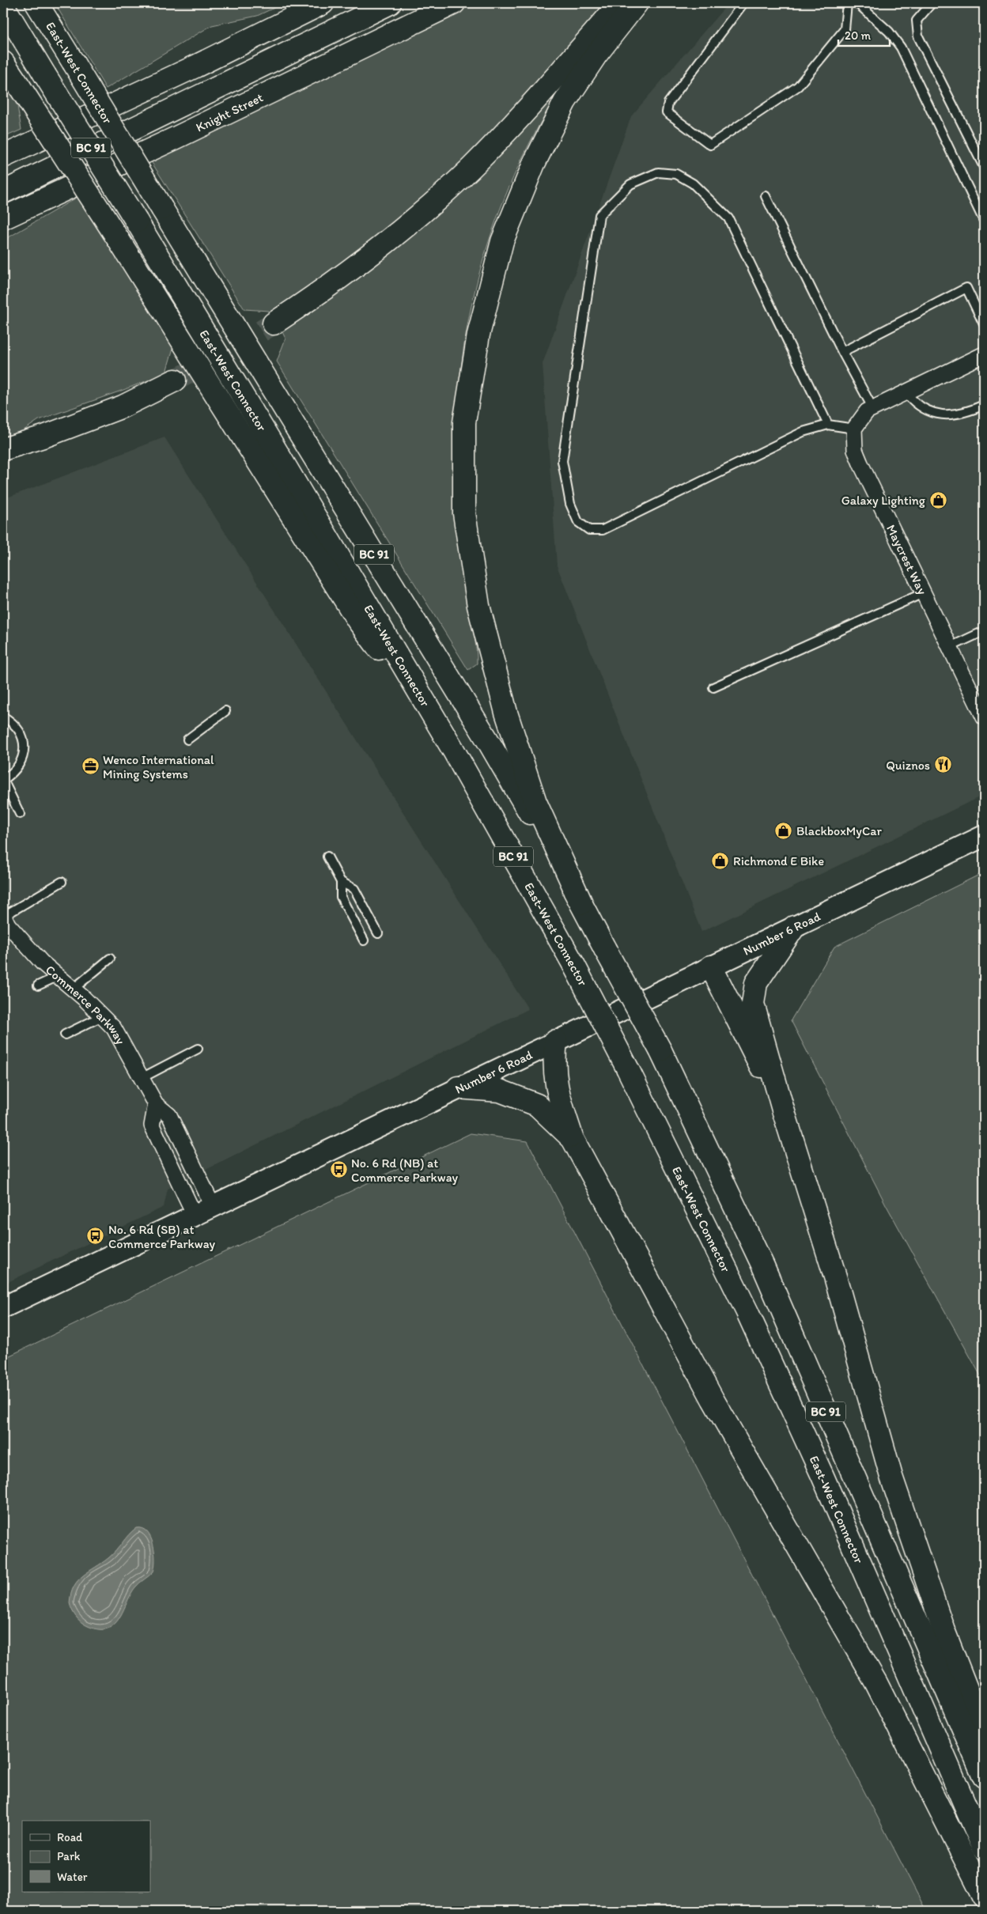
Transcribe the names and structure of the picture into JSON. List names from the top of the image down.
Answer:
{
  "streets": {
    "highway": ["East-West Connector", "Knight Street", "BC 91"],
    "main road": ["Number 6 Road"],
    "street": ["Maycrest Way", "Commerce Parkway"]
  },
  "crossings": [
    ["Number 6 Road", "Commerce Parkway"]
  ],
  "places": {
    "shop": ["Galaxy Lighting", "BlackboxMyCar", "Richmond E Bike"],
    "restaurant": ["Quiznos"],
    "office": ["Wenco International Mining Systems"],
    "bus stop": ["No. 6 Rd (NB) at Commerce Parkway", "No. 6 Rd (SB) at Commerce Parkway"]
  },
  "legend": ["Road", "Park", "Water"],
  "scale_bar": "20 m"
}
